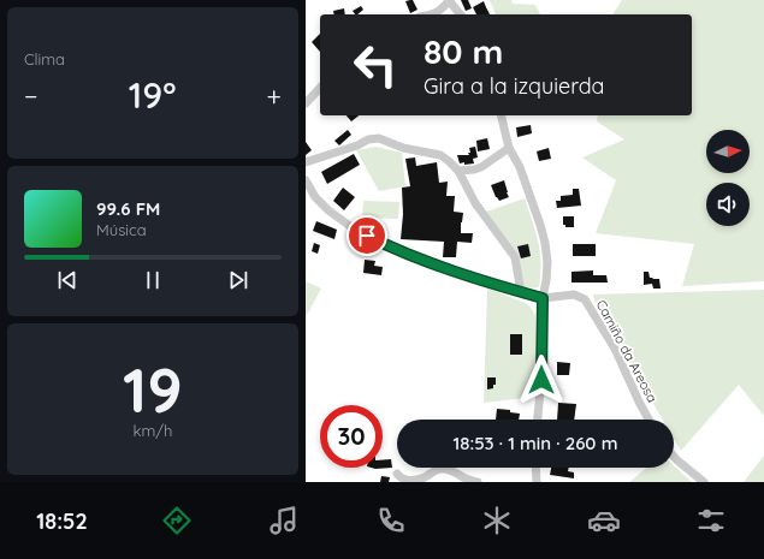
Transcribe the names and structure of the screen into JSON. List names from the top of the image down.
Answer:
{
  "streets": {
    "street": ["Camiño da Areosa"]
  },
  "north": "right",
  "page": {
    "tile": [
      "Clima",
      ["19", "km/h"]
    ],
    "turn": ["80 m", "Gira a la izquierda"],
    "heat": ["−", "19°", "+"],
    "song": ["99.6 FM", "Música"],
    "limit": "30",
    "trip": "18:53 · 1 min · 260 m",
    "tabs": "18:52"
  }
}
